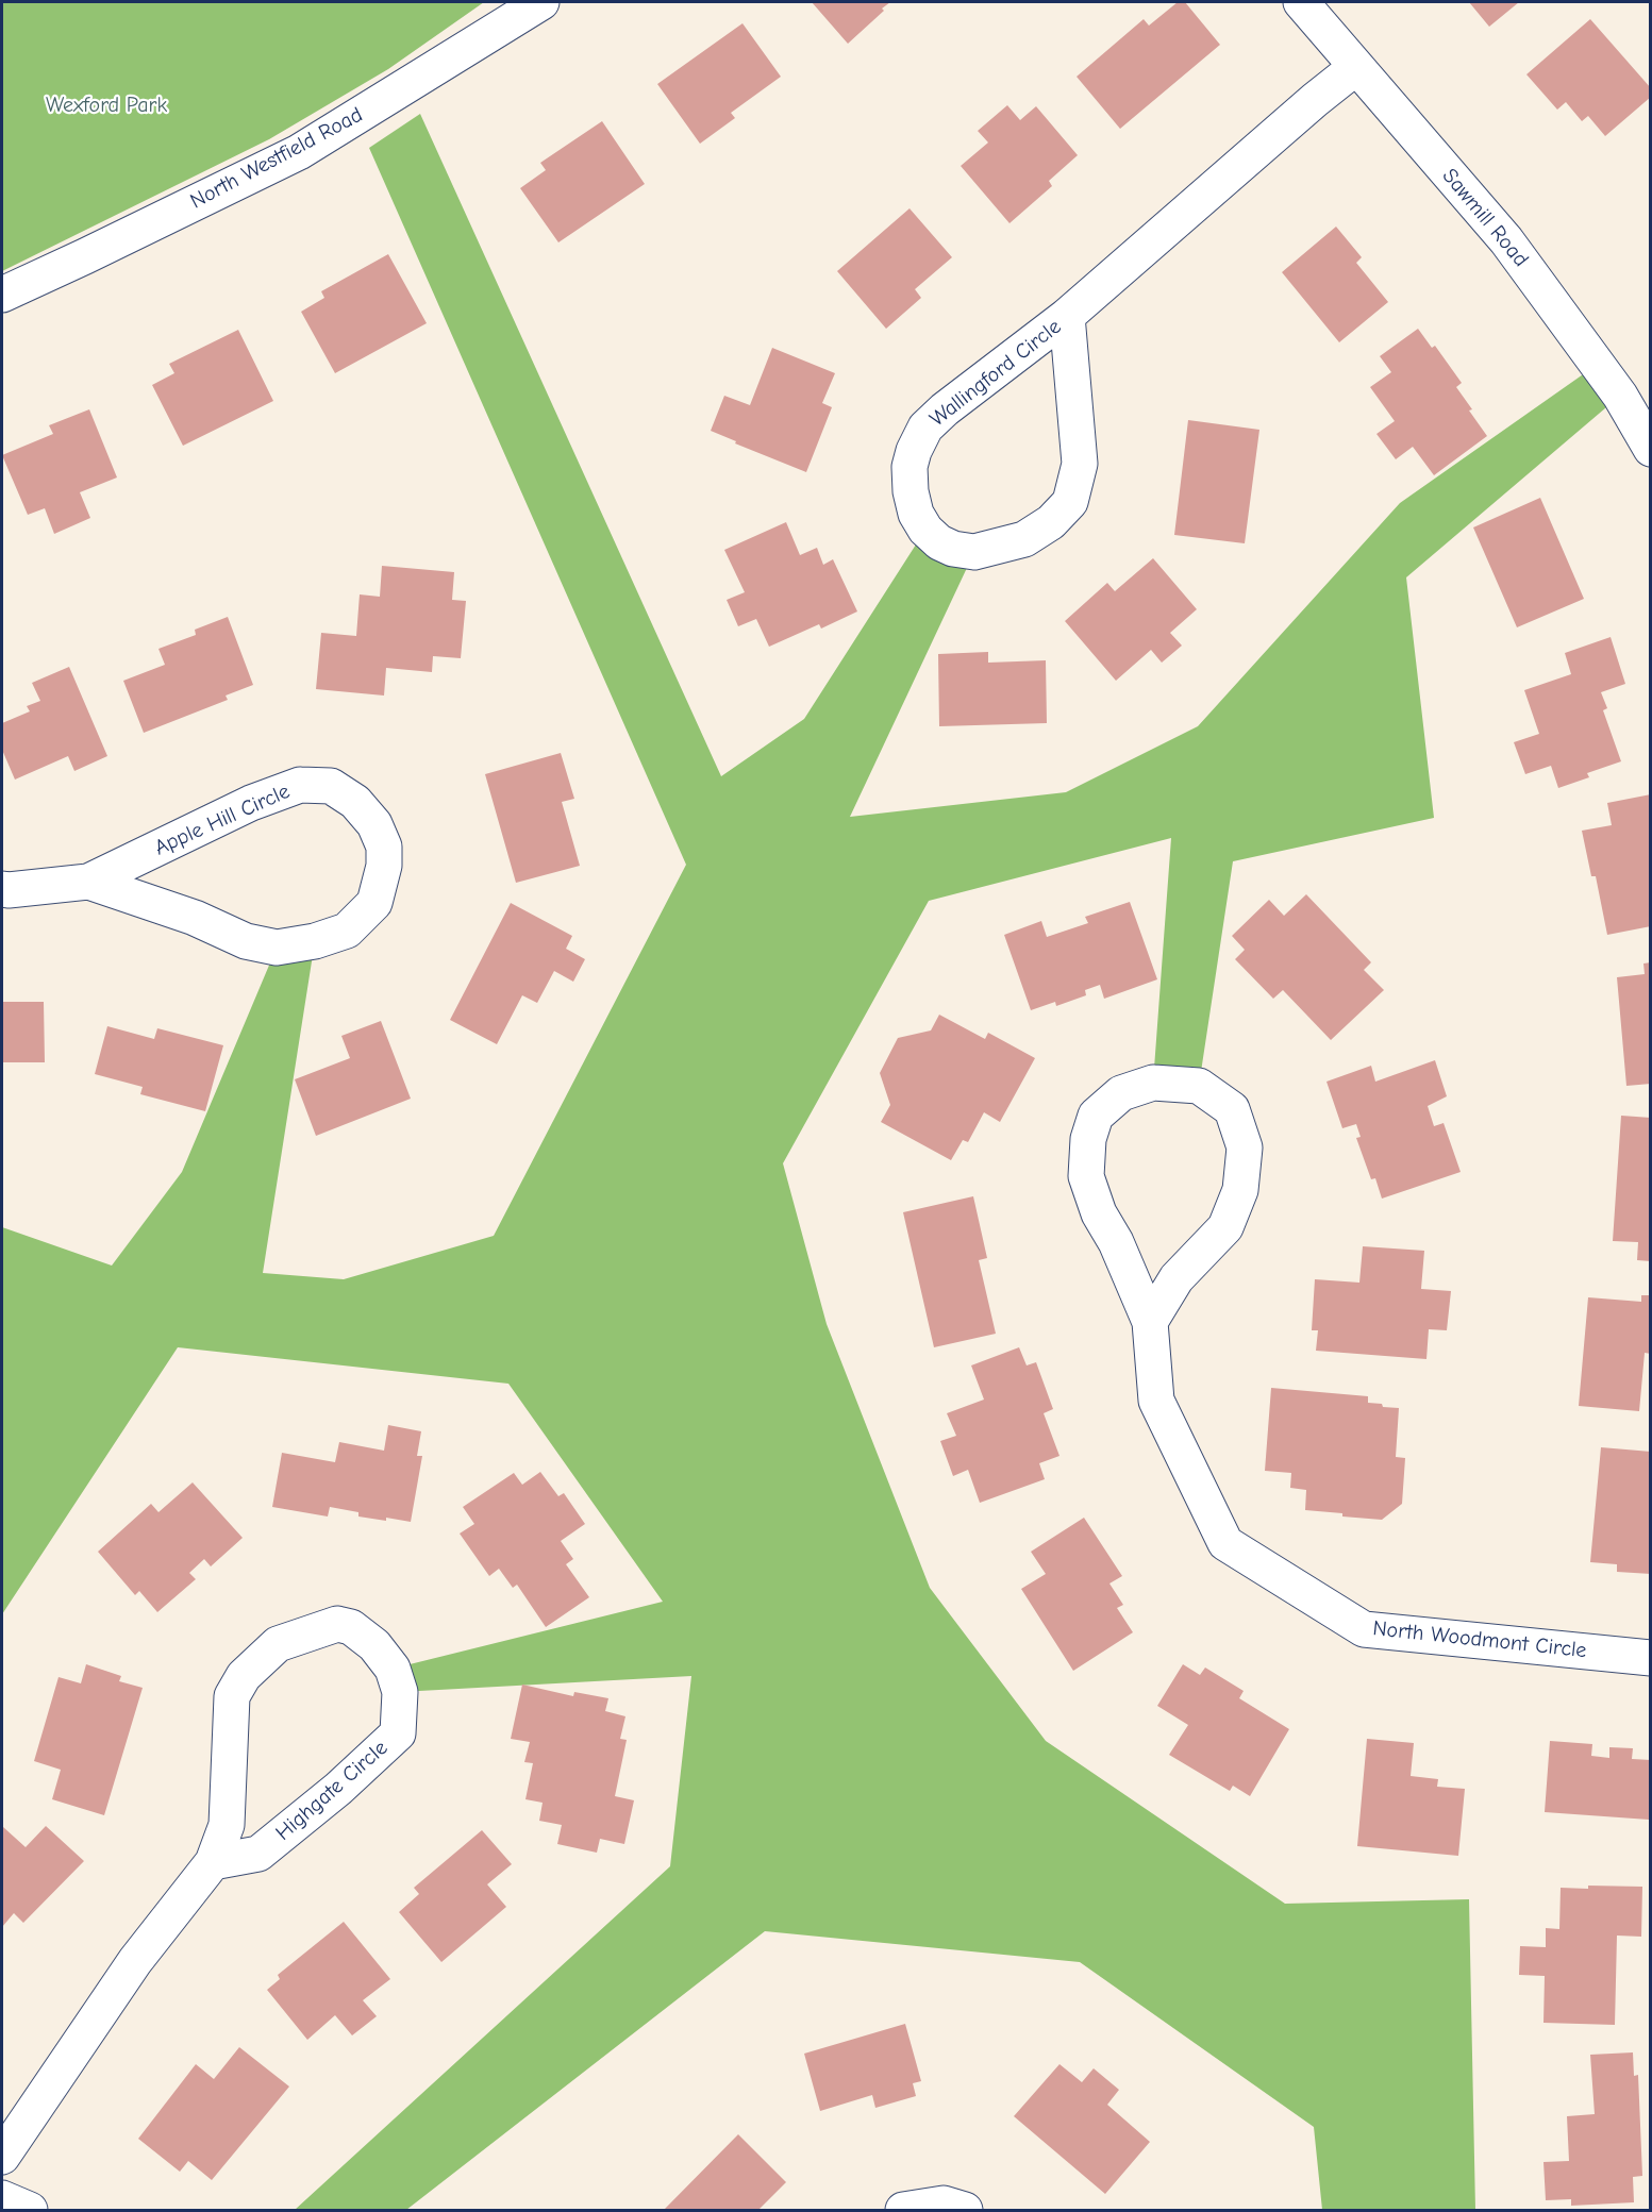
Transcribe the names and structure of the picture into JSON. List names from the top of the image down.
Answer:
{
  "streets": {
    "street": [
      "North Westfield Road",
      "Sawmill Road",
      "Wallingford Circle",
      "Apple Hill Circle",
      "North Woodmont Circle",
      "Highgate Circle"
    ]
  },
  "crossings": [
    ["Sawmill Road", "Wallingford Circle"]
  ],
  "parks": ["Wexford Park"]
}
